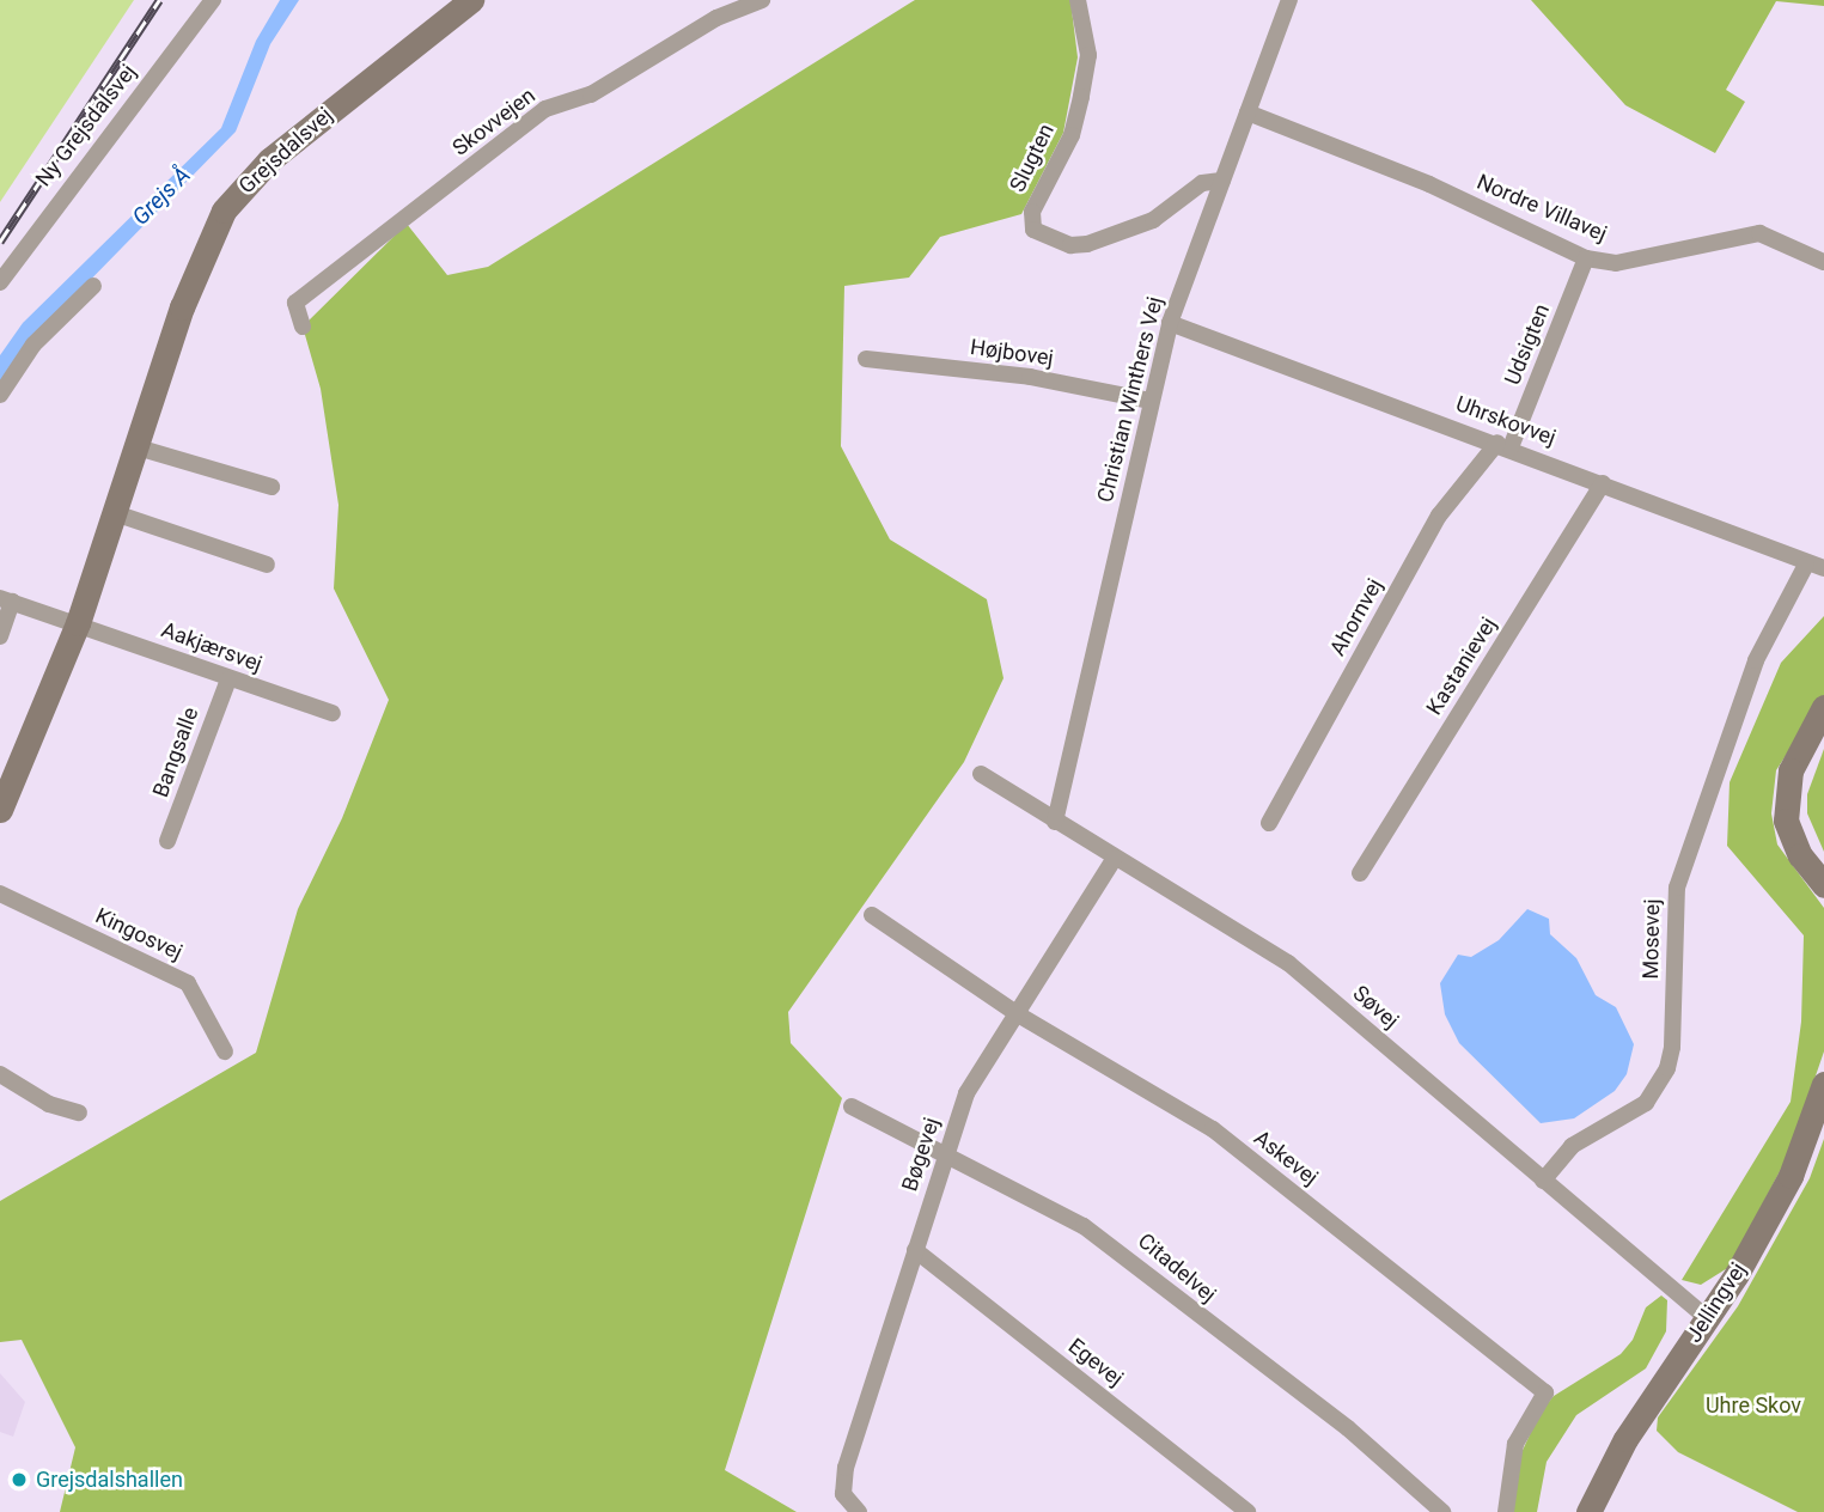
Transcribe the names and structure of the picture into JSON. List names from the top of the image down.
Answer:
{
  "streets": {
    "street": [
      "Skovvejen",
      "Ny Grejsdalsvej",
      "Grejsdalsvej",
      "Slugten",
      "Nordre Villavej",
      "Udsigten",
      "Højbovej",
      "Christian Winthers Vej",
      "Uhrskovvej",
      "Ahornvej",
      "Aakjærsvej",
      "Kastanievej",
      "Bangsalle",
      "Kingosvej",
      "Mosevej",
      "Søvej",
      "Bøgevej",
      "Askevej",
      "Citadelvej",
      "Jellingvej",
      "Egevej"
    ]
  },
  "crossings": [
    ["Grejsdalsvej", "Aakjærsvej"],
    ["Slugten", "Christian Winthers Vej"],
    ["Nordre Villavej", "Udsigten"],
    ["Nordre Villavej", "Christian Winthers Vej"],
    ["Udsigten", "Uhrskovvej"],
    ["Udsigten", "Ahornvej"],
    ["Højbovej", "Christian Winthers Vej"],
    ["Christian Winthers Vej", "Uhrskovvej"],
    ["Christian Winthers Vej", "Søvej"],
    ["Uhrskovvej", "Ahornvej"],
    ["Uhrskovvej", "Kastanievej"],
    ["Uhrskovvej", "Mosevej"],
    ["Aakjærsvej", "Bangsalle"],
    ["Mosevej", "Søvej"],
    ["Søvej", "Bøgevej"],
    ["Søvej", "Jellingvej"],
    ["Bøgevej", "Askevej"],
    ["Bøgevej", "Citadelvej"],
    ["Bøgevej", "Egevej"]
  ],
  "water": ["Grejs Å"],
  "parks": ["Uhre Skov"],
  "places": ["Grejsdalshallen"]
}
